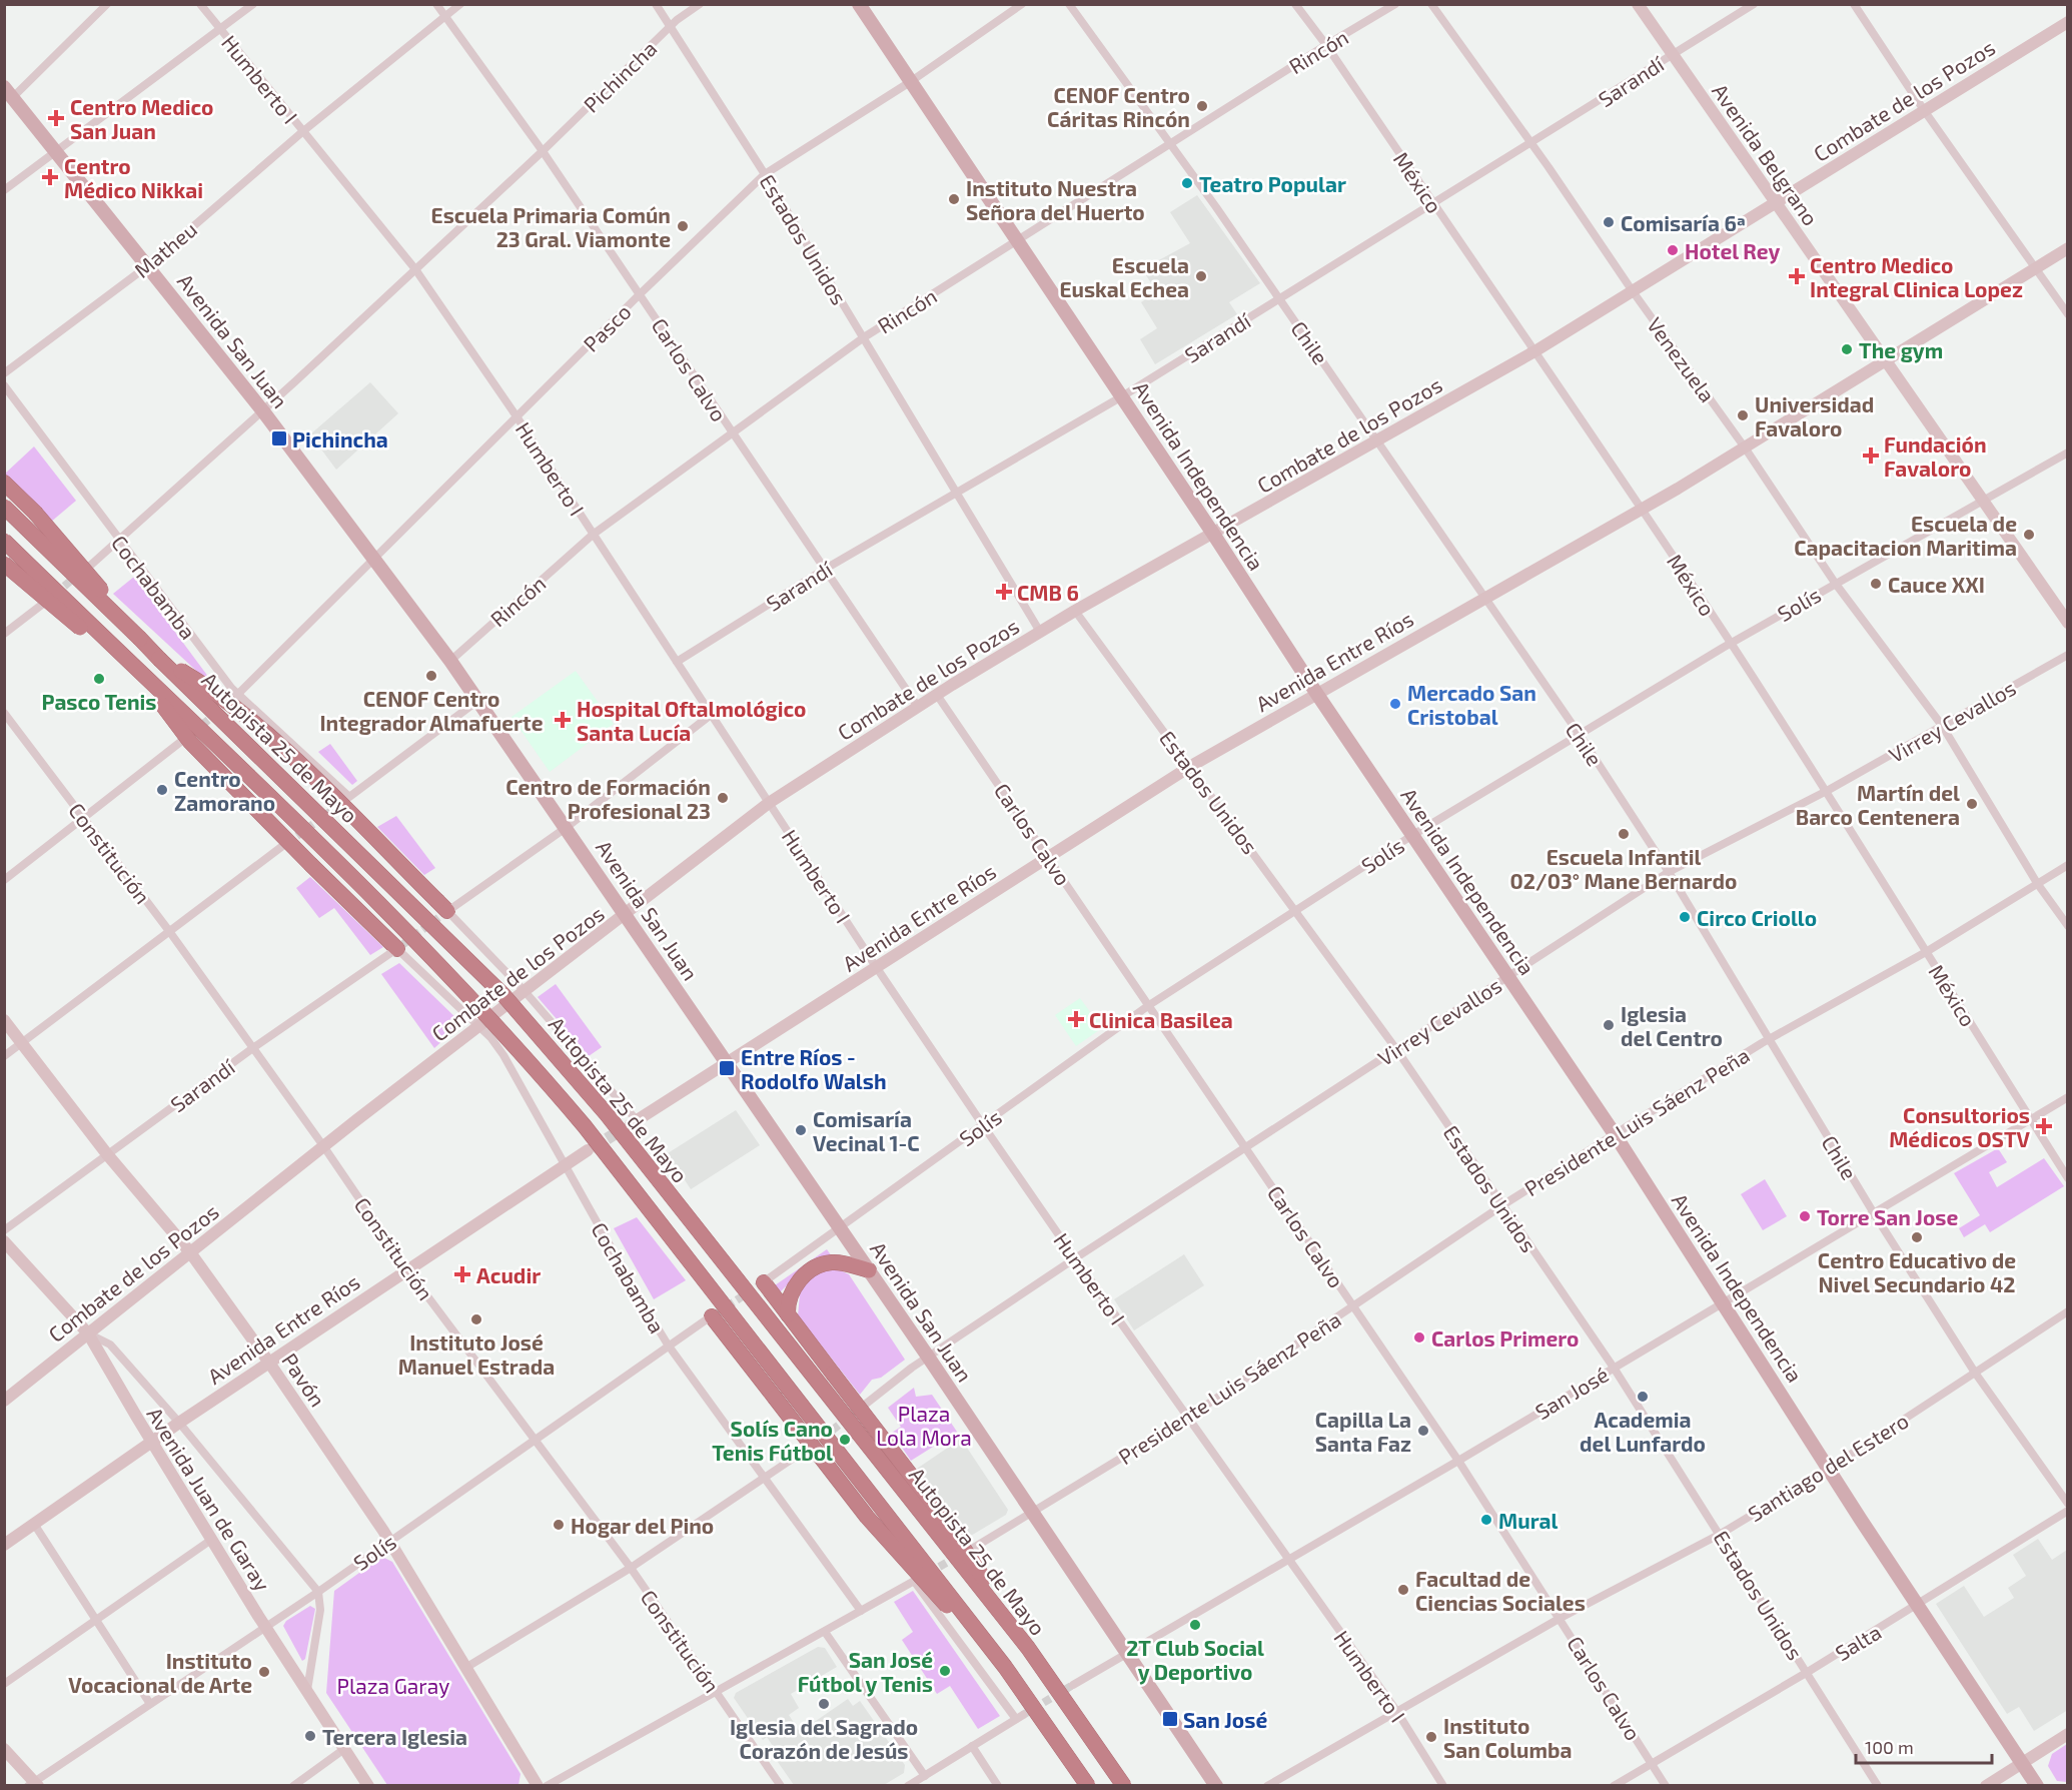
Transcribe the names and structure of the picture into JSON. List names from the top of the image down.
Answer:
{
  "streets": {
    "highway": ["Autopista 25 de Mayo"],
    "main road": [
      "Combate de los Pozos",
      "Avenida Belgrano",
      "Avenida San Juan",
      "Avenida Independencia",
      "Avenida Entre Ríos",
      "Pavón",
      "Avenida Juan de Garay"
    ],
    "street": [
      "Rincón",
      "Pichincha",
      "Humberto I",
      "Sarandí",
      "México",
      "Estados Unidos",
      "Matheu",
      "Pasco",
      "Chile",
      "Venezuela",
      "Carlos Calvo",
      "Cochabamba",
      "Solís",
      "Virrey Cevallos",
      "Constitución",
      "Presidente Luis Sáenz Peña",
      "San José",
      "Santiago del Estero",
      "Salta"
    ]
  },
  "crossings": [
    ["Rincón", "Humberto I"],
    ["Rincón", "México"],
    ["Rincón", "Estados Unidos"],
    ["Rincón", "Avenida San Juan"],
    ["Rincón", "Chile"],
    ["Rincón", "Carlos Calvo"],
    ["Rincón", "Avenida Independencia"],
    ["Pichincha", "Humberto I"],
    ["Pichincha", "Estados Unidos"],
    ["Pichincha", "Avenida San Juan"],
    ["Pichincha", "Carlos Calvo"],
    ["Pichincha", "Cochabamba"],
    ["Humberto I", "Sarandí"],
    ["Humberto I", "Combate de los Pozos"],
    ["Humberto I", "Matheu"],
    ["Humberto I", "Pasco"],
    ["Humberto I", "Solís"],
    ["Humberto I", "Avenida Entre Ríos"],
    ["Humberto I", "Virrey Cevallos"],
    ["Humberto I", "Presidente Luis Sáenz Peña"],
    ["Humberto I", "San José"],
    ["Humberto I", "Santiago del Estero"],
    ["Sarandí", "Avenida Belgrano"],
    ["Sarandí", "México"],
    ["Sarandí", "Estados Unidos"],
    ["Sarandí", "Chile"],
    ["Sarandí", "Venezuela"],
    ["Sarandí", "Carlos Calvo"],
    ["Sarandí", "Avenida Independencia"],
    ["Sarandí", "Cochabamba"],
    ["Sarandí", "Constitución"],
    ["Sarandí", "Pavón"],
    ["Combate de los Pozos", "Avenida Belgrano"],
    ["Combate de los Pozos", "México"],
    ["Combate de los Pozos", "Estados Unidos"],
    ["Combate de los Pozos", "Avenida San Juan"],
    ["Combate de los Pozos", "Chile"],
    ["Combate de los Pozos", "Venezuela"],
    ["Combate de los Pozos", "Carlos Calvo"],
    ["Combate de los Pozos", "Avenida Independencia"],
    ["Combate de los Pozos", "Cochabamba"],
    ["Combate de los Pozos", "Constitución"],
    ["Combate de los Pozos", "Pavón"],
    ["Combate de los Pozos", "Avenida Juan de Garay"],
    ["Avenida Belgrano", "Solís"],
    ["Avenida Belgrano", "Avenida Entre Ríos"],
    ["México", "Solís"],
    ["México", "Avenida Entre Ríos"],
    ["México", "Virrey Cevallos"],
    ["México", "Presidente Luis Sáenz Peña"],
    ["México", "San José"],
    ["Estados Unidos", "Pasco"],
    ["Estados Unidos", "Solís"],
    ["Estados Unidos", "Avenida Entre Ríos"],
    ["Estados Unidos", "Virrey Cevallos"],
    ["Estados Unidos", "Presidente Luis Sáenz Peña"],
    ["Estados Unidos", "San José"],
    ["Estados Unidos", "Santiago del Estero"],
    ["Estados Unidos", "Salta"],
    ["Matheu", "Avenida San Juan"],
    ["Matheu", "Carlos Calvo"],
    ["Pasco", "Avenida San Juan"],
    ["Pasco", "Carlos Calvo"],
    ["Pasco", "Avenida Independencia"],
    ["Pasco", "Cochabamba"],
    ["Avenida San Juan", "Cochabamba"],
    ["Avenida San Juan", "Solís"],
    ["Avenida San Juan", "Avenida Entre Ríos"],
    ["Avenida San Juan", "Virrey Cevallos"],
    ["Avenida San Juan", "Presidente Luis Sáenz Peña"],
    ["Avenida San Juan", "San José"],
    ["Chile", "Solís"],
    ["Chile", "Avenida Entre Ríos"],
    ["Chile", "Virrey Cevallos"],
    ["Chile", "Presidente Luis Sáenz Peña"],
    ["Chile", "San José"],
    ["Chile", "Santiago del Estero"],
    ["Venezuela", "Solís"],
    ["Venezuela", "Avenida Entre Ríos"],
    ["Venezuela", "Virrey Cevallos"],
    ["Venezuela", "Presidente Luis Sáenz Peña"],
    ["Carlos Calvo", "Solís"],
    ["Carlos Calvo", "Avenida Entre Ríos"],
    ["Carlos Calvo", "Virrey Cevallos"],
    ["Carlos Calvo", "Presidente Luis Sáenz Peña"],
    ["Carlos Calvo", "San José"],
    ["Carlos Calvo", "Santiago del Estero"],
    ["Carlos Calvo", "Salta"],
    ["Avenida Independencia", "Solís"],
    ["Avenida Independencia", "Avenida Entre Ríos"],
    ["Avenida Independencia", "Virrey Cevallos"],
    ["Avenida Independencia", "Presidente Luis Sáenz Peña"],
    ["Avenida Independencia", "San José"],
    ["Avenida Independencia", "Santiago del Estero"],
    ["Avenida Independencia", "Salta"],
    ["Cochabamba", "Solís"],
    ["Cochabamba", "Avenida Entre Ríos"],
    ["Solís", "Constitución"],
    ["Solís", "Pavón"],
    ["Solís", "Avenida Juan de Garay"],
    ["Avenida Entre Ríos", "Constitución"],
    ["Avenida Entre Ríos", "Pavón"],
    ["Avenida Entre Ríos", "Avenida Juan de Garay"]
  ],
  "parks": ["Plaza Lola Mora", "Plaza Garay"],
  "places": {
    "other": [
      "CENOF Centro Cáritas Rincón",
      "Teatro Popular",
      "Instituto Nuestra Señora del Huerto",
      "Comisaría 6ª",
      "Escuela Primaria Común 23 Gral. Viamonte",
      "Hotel Rey",
      "Escuela Euskal Echea",
      "The gym",
      "Universidad Favaloro",
      "Escuela de Capacitacion Maritima",
      "Cauce XXI",
      "CENOF Centro Integrador Almafuerte",
      "Pasco Tenis",
      "Mercado San Cristobal",
      "Centro Zamorano",
      "Centro de Formación Profesional 23",
      "Martín del Barco Centenera",
      "Escuela Infantil 02/03° Mane Bernardo",
      "Circo Criollo",
      "Iglesia del Centro",
      "Comisaría Vecinal 1-C",
      "Torre San Jose",
      "Centro Educativo de Nivel Secundario 42",
      "Instituto José Manuel Estrada",
      "Carlos Primero",
      "Academia del Lunfardo",
      "Capilla La Santa Faz",
      "Solís Cano Tenis Fútbol",
      "Mural",
      "Hogar del Pino",
      "Facultad de Ciencias Sociales",
      "2T Club Social y Deportivo",
      "San José Fútbol y Tenis",
      "Instituto Vocacional de Arte",
      "Iglesia del Sagrado Corazón de Jesús",
      "Tercera Iglesia",
      "Instituto San Columba"
    ],
    "health": [
      "Centro Medico San Juan",
      "Centro Médico Nikkai",
      "Centro Medico Integral Clinica Lopez",
      "Fundación Favaloro",
      "CMB 6",
      "Hospital Oftalmológico Santa Lucía",
      "Clinica Basilea",
      "Consultorios Médicos OSTV",
      "Acudir"
    ],
    "transit": ["Pichincha", "Entre Ríos - Rodolfo Walsh", "San José"]
  },
  "scale_bar": "100 m"
}
